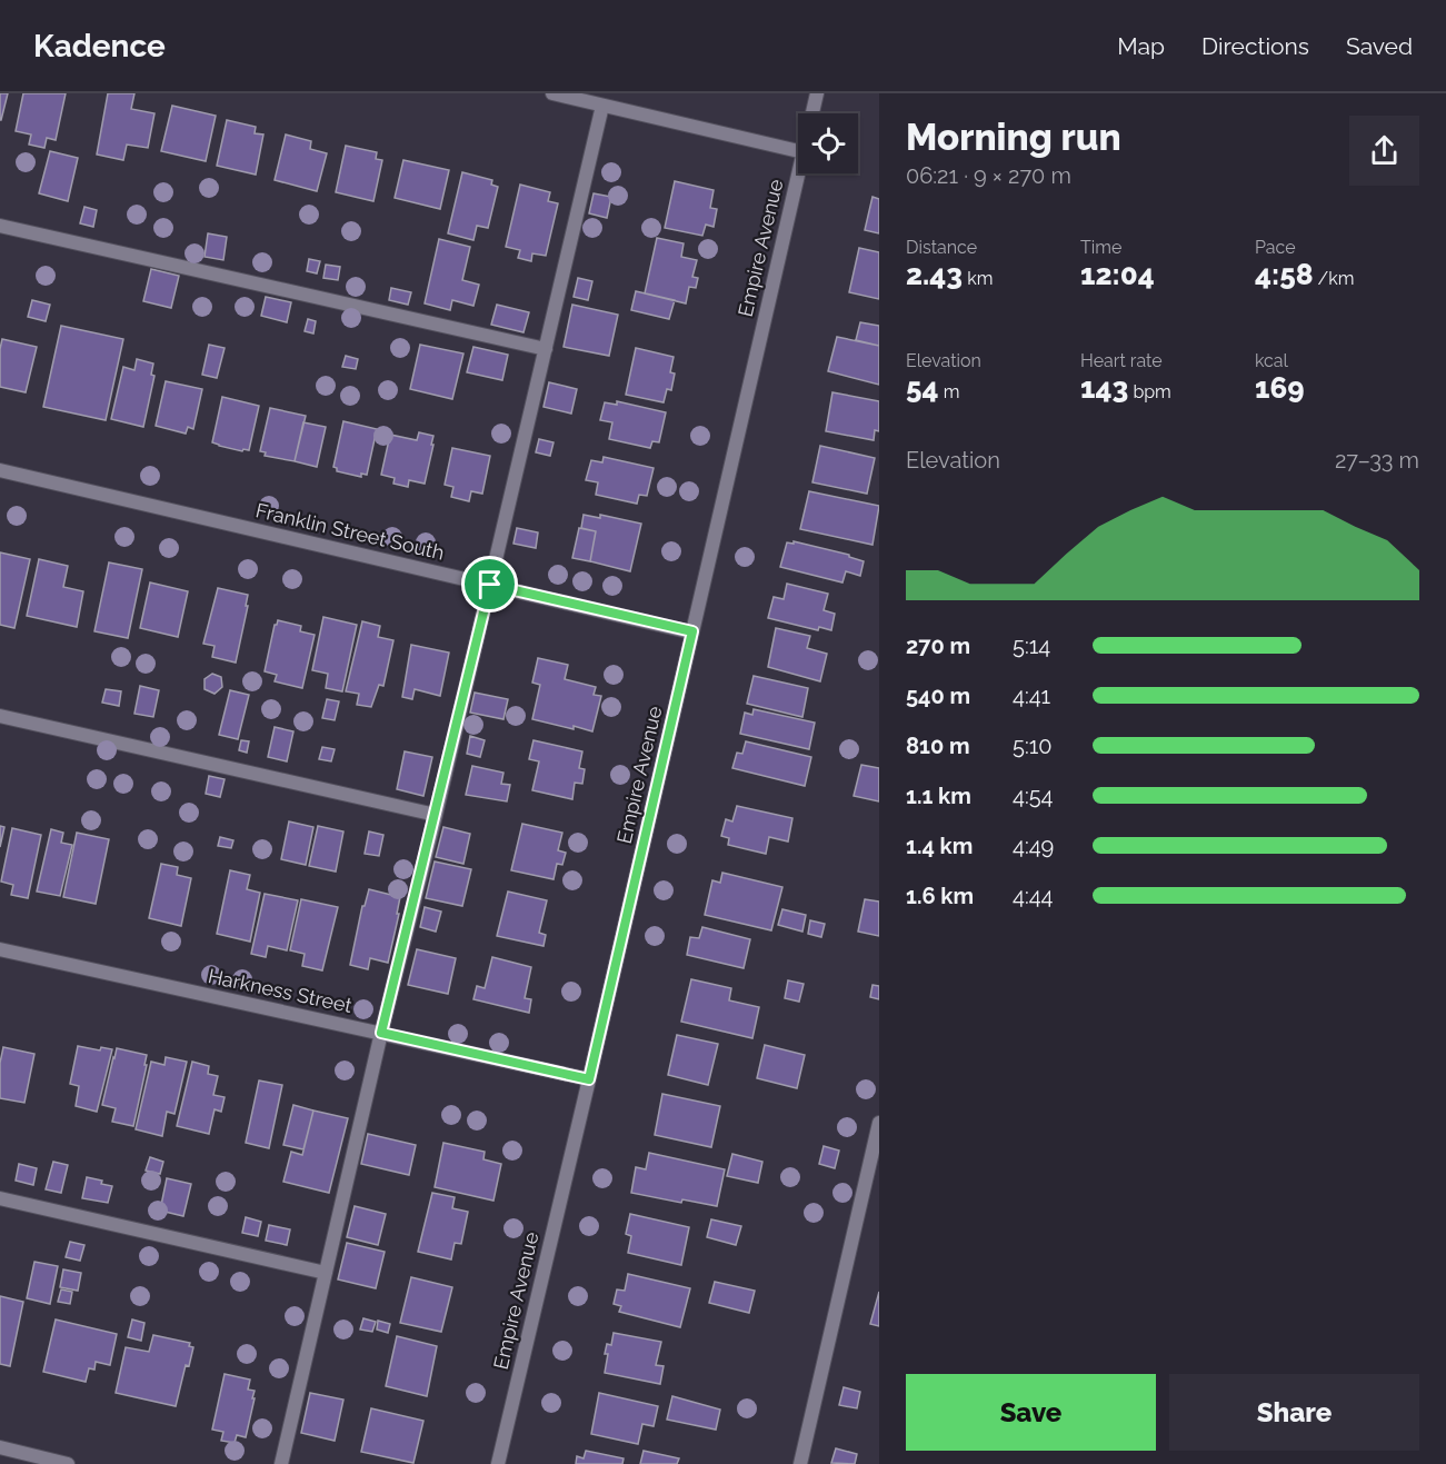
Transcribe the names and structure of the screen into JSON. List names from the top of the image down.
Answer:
{
  "streets": {
    "street": ["Empire Avenue", "Franklin Street South", "Harkness Street"]
  },
  "crossings": [
    ["Empire Avenue", "Franklin Street South"],
    ["Empire Avenue", "Harkness Street"]
  ],
  "page": {
    "header": "Kadence",
    "nav": ["Map", "Directions", "Saved"],
    "heading": ["Morning run", "06:21 · 9 × 270 m"],
    "stats": [
      ["Distance", "2.43 km"],
      ["Time", "12:04"],
      ["Pace", "4:58 /km"],
      ["Elevation", "54 m"],
      ["Heart rate", "143 bpm"],
      ["kcal", "169"]
    ],
    "chart": ["Elevation", "27–33 m"],
    "list": [
      {
        "name": "270 m",
        "note": "5:14"
      },
      {
        "name": "540 m",
        "note": "4:41"
      },
      {
        "name": "810 m",
        "note": "5:10"
      },
      {
        "name": "1.1 km",
        "note": "4:54"
      },
      {
        "name": "1.4 km",
        "note": "4:49"
      },
      {
        "name": "1.6 km",
        "note": "4:44"
      }
    ],
    "buttons": ["Save", "Share"]
  }
}
